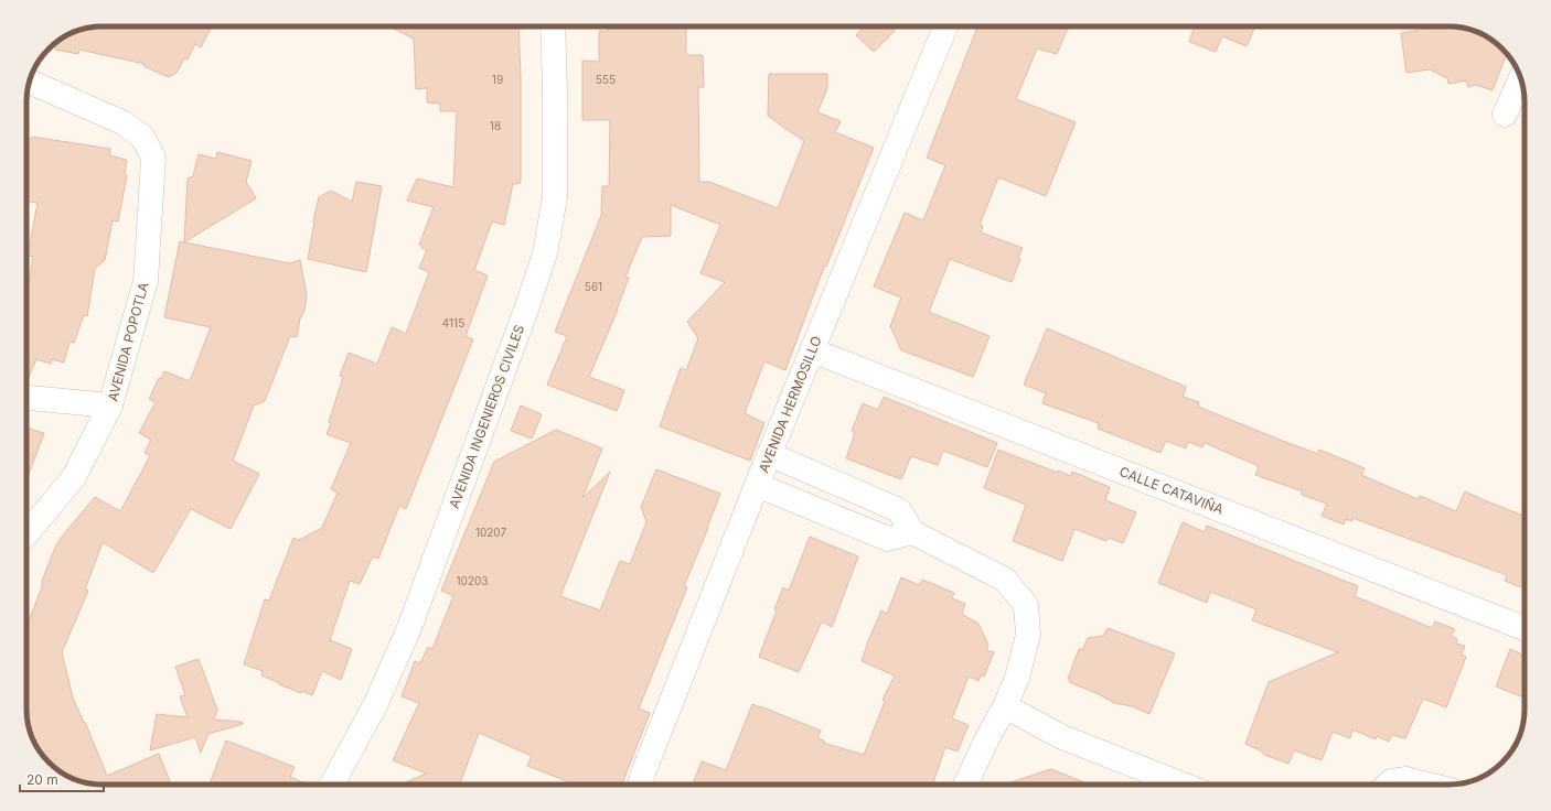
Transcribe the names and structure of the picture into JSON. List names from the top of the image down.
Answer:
{
  "streets": {
    "street": [
      "AVENIDA POPOTLA",
      "AVENIDA HERMOSILLO",
      "AVENIDA INGENIEROS CIVILES",
      "CALLE CATAVIÑA"
    ]
  },
  "crossings": [
    ["AVENIDA HERMOSILLO", "CALLE CATAVIÑA"]
  ],
  "house_numbers": [
    "19",
    "555",
    "18",
    "561",
    "4115",
    "10207",
    "10203"
  ],
  "scale_bar": "20 m"
}
